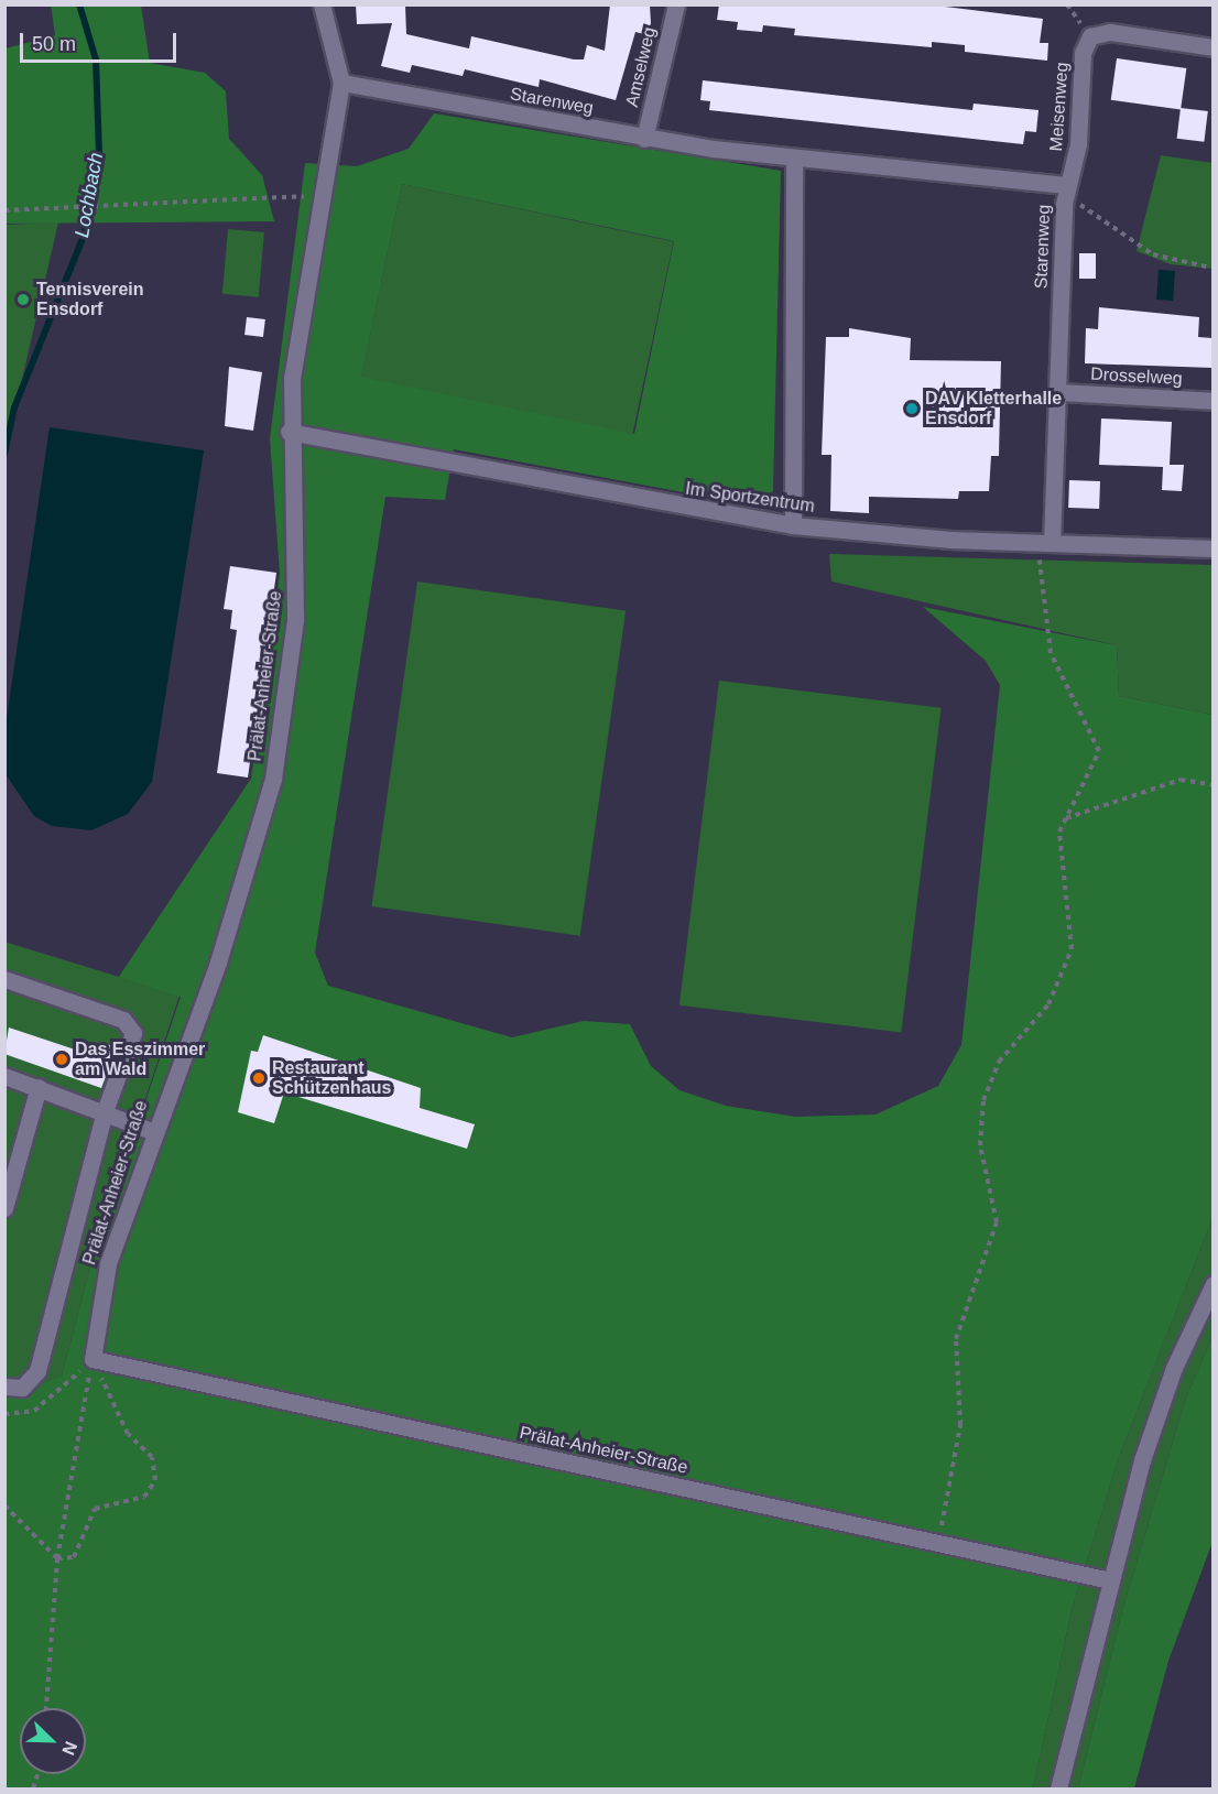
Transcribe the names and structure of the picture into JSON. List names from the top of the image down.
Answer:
{
  "streets": {
    "street": [
      "Amselweg",
      "Starenweg",
      "Meisenweg",
      "Drosselweg",
      "Im Sportzentrum",
      "Prälat-Anheier-Straße"
    ]
  },
  "crossings": [
    ["Amselweg", "Starenweg"],
    ["Starenweg", "Meisenweg"],
    ["Starenweg", "Drosselweg"],
    ["Starenweg", "Im Sportzentrum"],
    ["Starenweg", "Prälat-Anheier-Straße"],
    ["Im Sportzentrum", "Prälat-Anheier-Straße"]
  ],
  "water": ["Lochbach"],
  "places": [
    "Tennisverein Ensdorf",
    "DAV Kletterhalle Ensdorf",
    "Das Esszimmer am Wald",
    "Restaurant Schützenhaus"
  ],
  "scale_bar": "50 m",
  "north": "bottom right"
}
